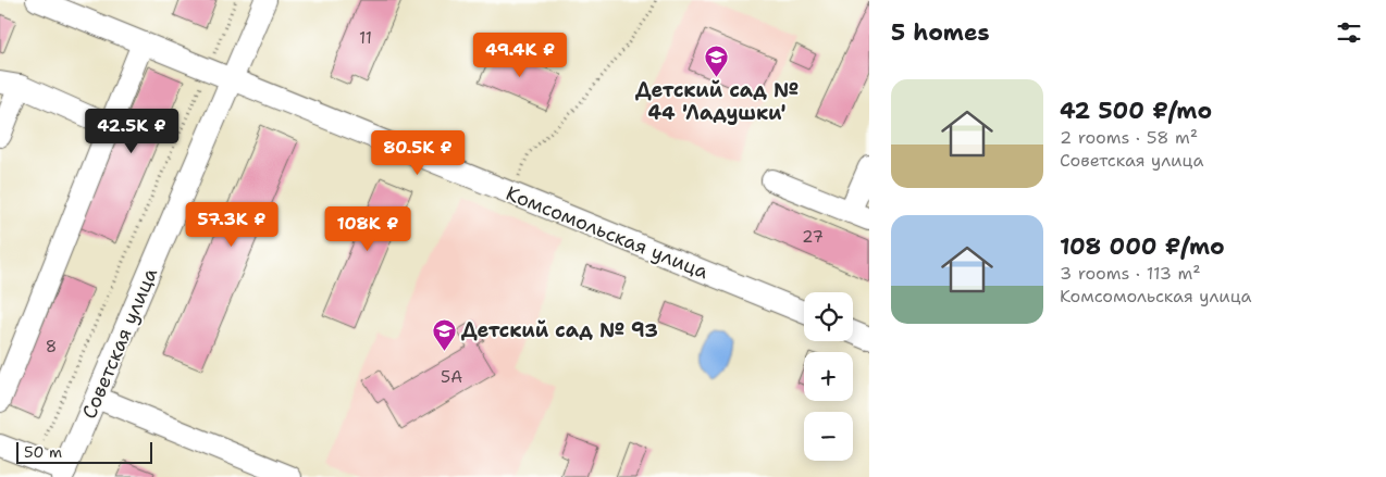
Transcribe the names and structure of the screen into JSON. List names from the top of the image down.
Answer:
{
  "streets": {
    "street": ["Комсомольская улица", "Советская улица"]
  },
  "crossings": [
    ["Комсомольская улица", "Советская улица"]
  ],
  "places": {
    "school or university": ["Детский сад № 44 'Ладушки'", "Детский сад № 93"]
  },
  "house_numbers": [
    "11",
    "27",
    "8",
    "5А"
  ],
  "scale_bar": "50 m",
  "page": {
    "heading": "5 homes",
    "price": [
      "49.4K ₽",
      "42.5K ₽",
      "80.5K ₽",
      "57.3K ₽",
      "108K ₽"
    ],
    "list": [
      {
        "name": "42 500 ₽/mo",
        "note": "2 rooms · 58 m² · Советская улица"
      },
      {
        "name": "108 000 ₽/mo",
        "note": "3 rooms · 113 m² · Комсомольская улица"
      }
    ],
    "map_buttons": ["+", "−"],
    "scale": "50 m"
  }
}
